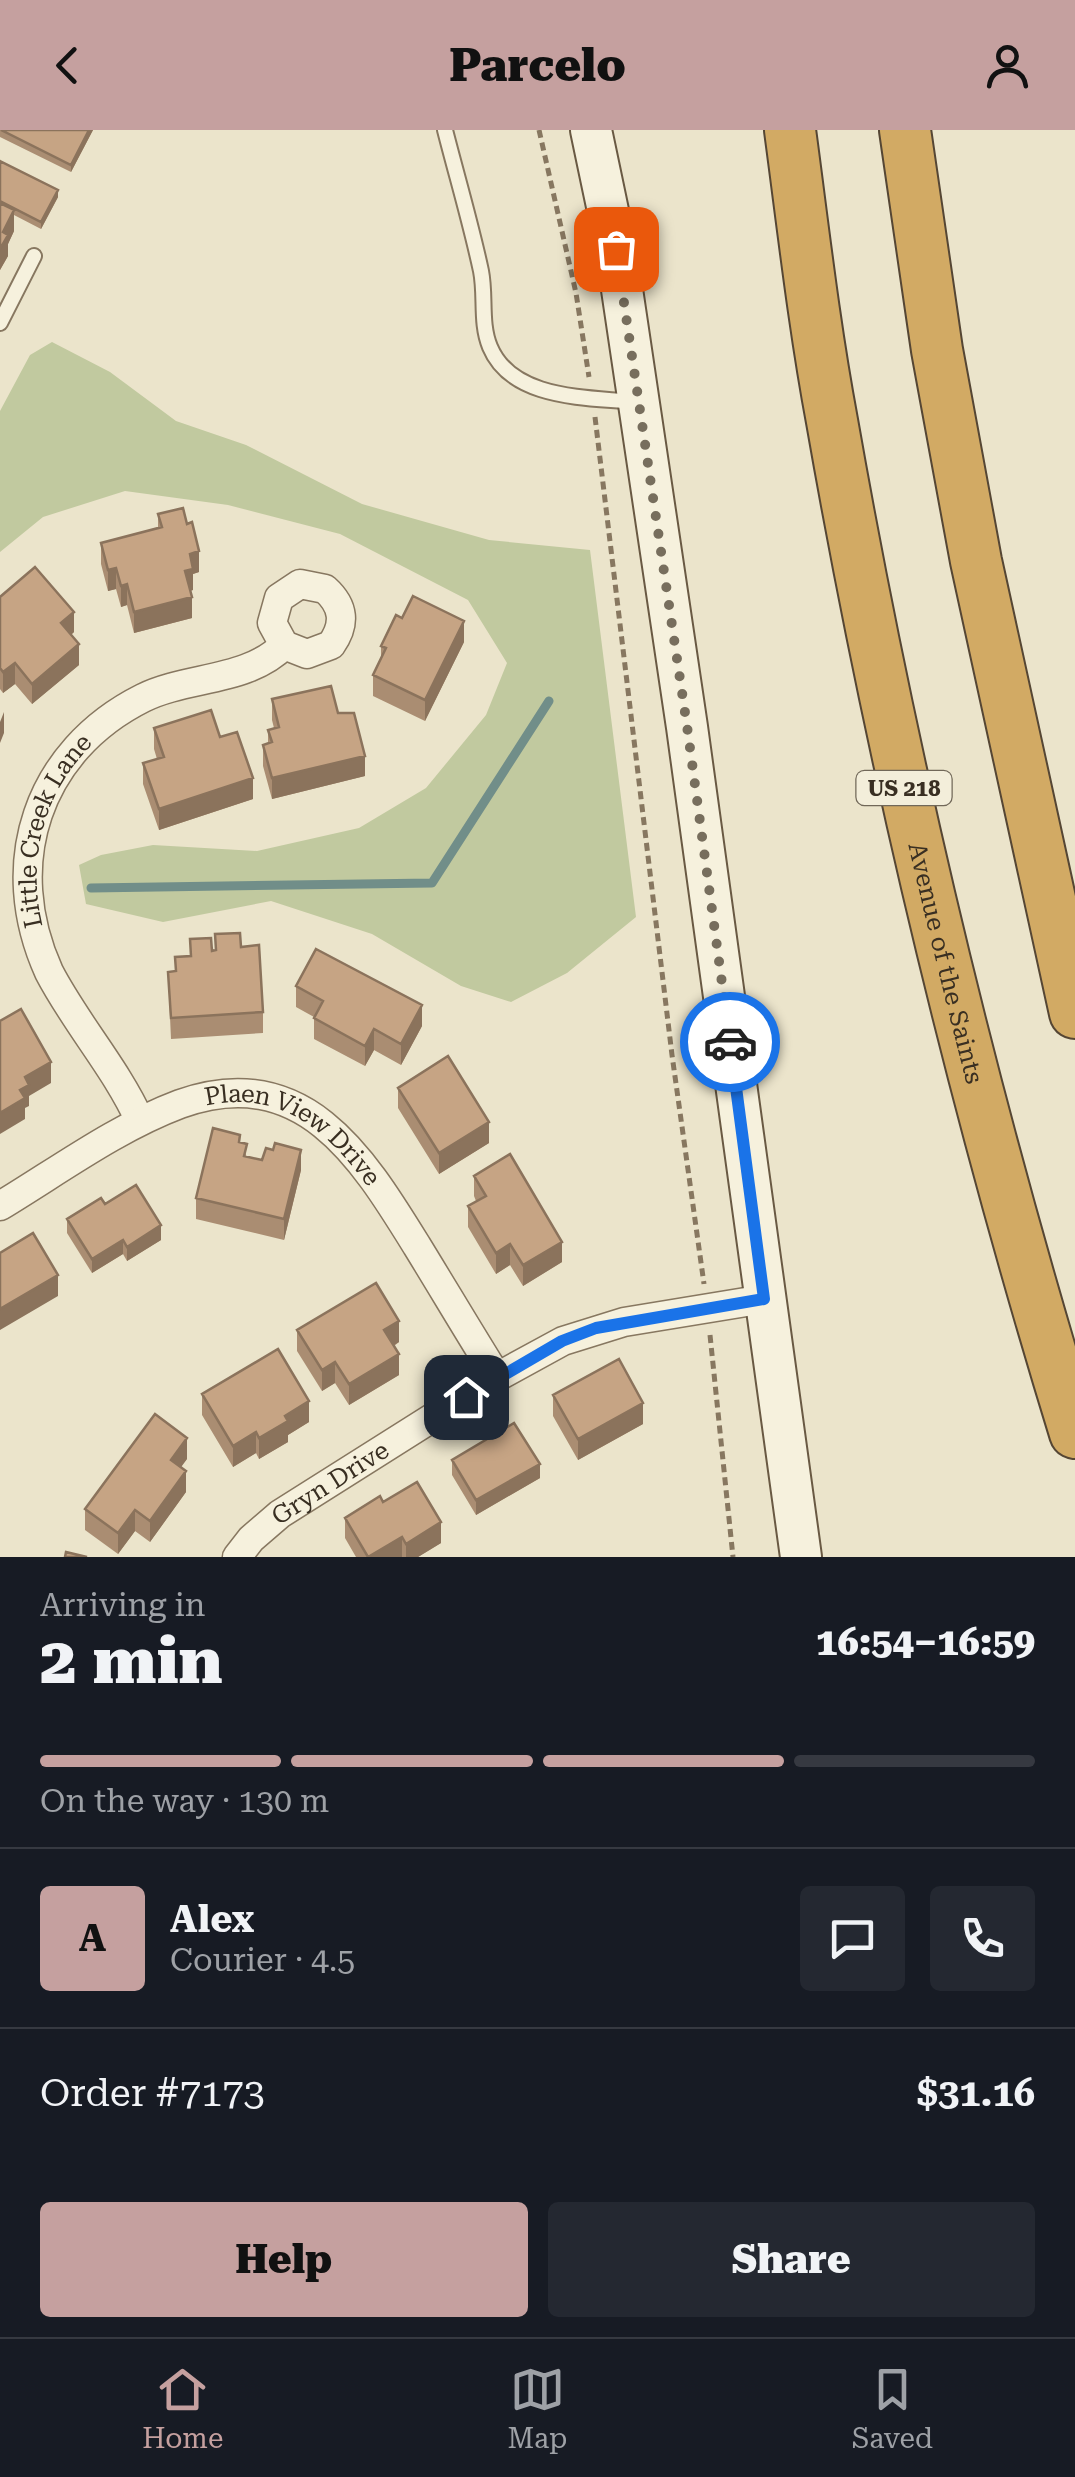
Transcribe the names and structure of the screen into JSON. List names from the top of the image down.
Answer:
{
  "streets": {
    "highway": ["US 218", "Avenue of the Saints"],
    "street": ["Little Creek Lane", "Plaen View Drive", "Gryn Drive"]
  },
  "crossings": [
    ["Little Creek Lane", "Plaen View Drive"],
    ["Plaen View Drive", "Gryn Drive"]
  ],
  "page": {
    "header": "Parcelo",
    "heading": ["2 min", "Arriving in", "16:54–16:59"],
    "panel": [
      "Alex",
      "Courier · 4.5",
      "Order #7173",
      "$31.16"
    ],
    "bar": "On the way · 130 m",
    "round": "A",
    "buttons": ["Help", "Share"],
    "tabs": ["Home", "Map", "Saved"]
  }
}
